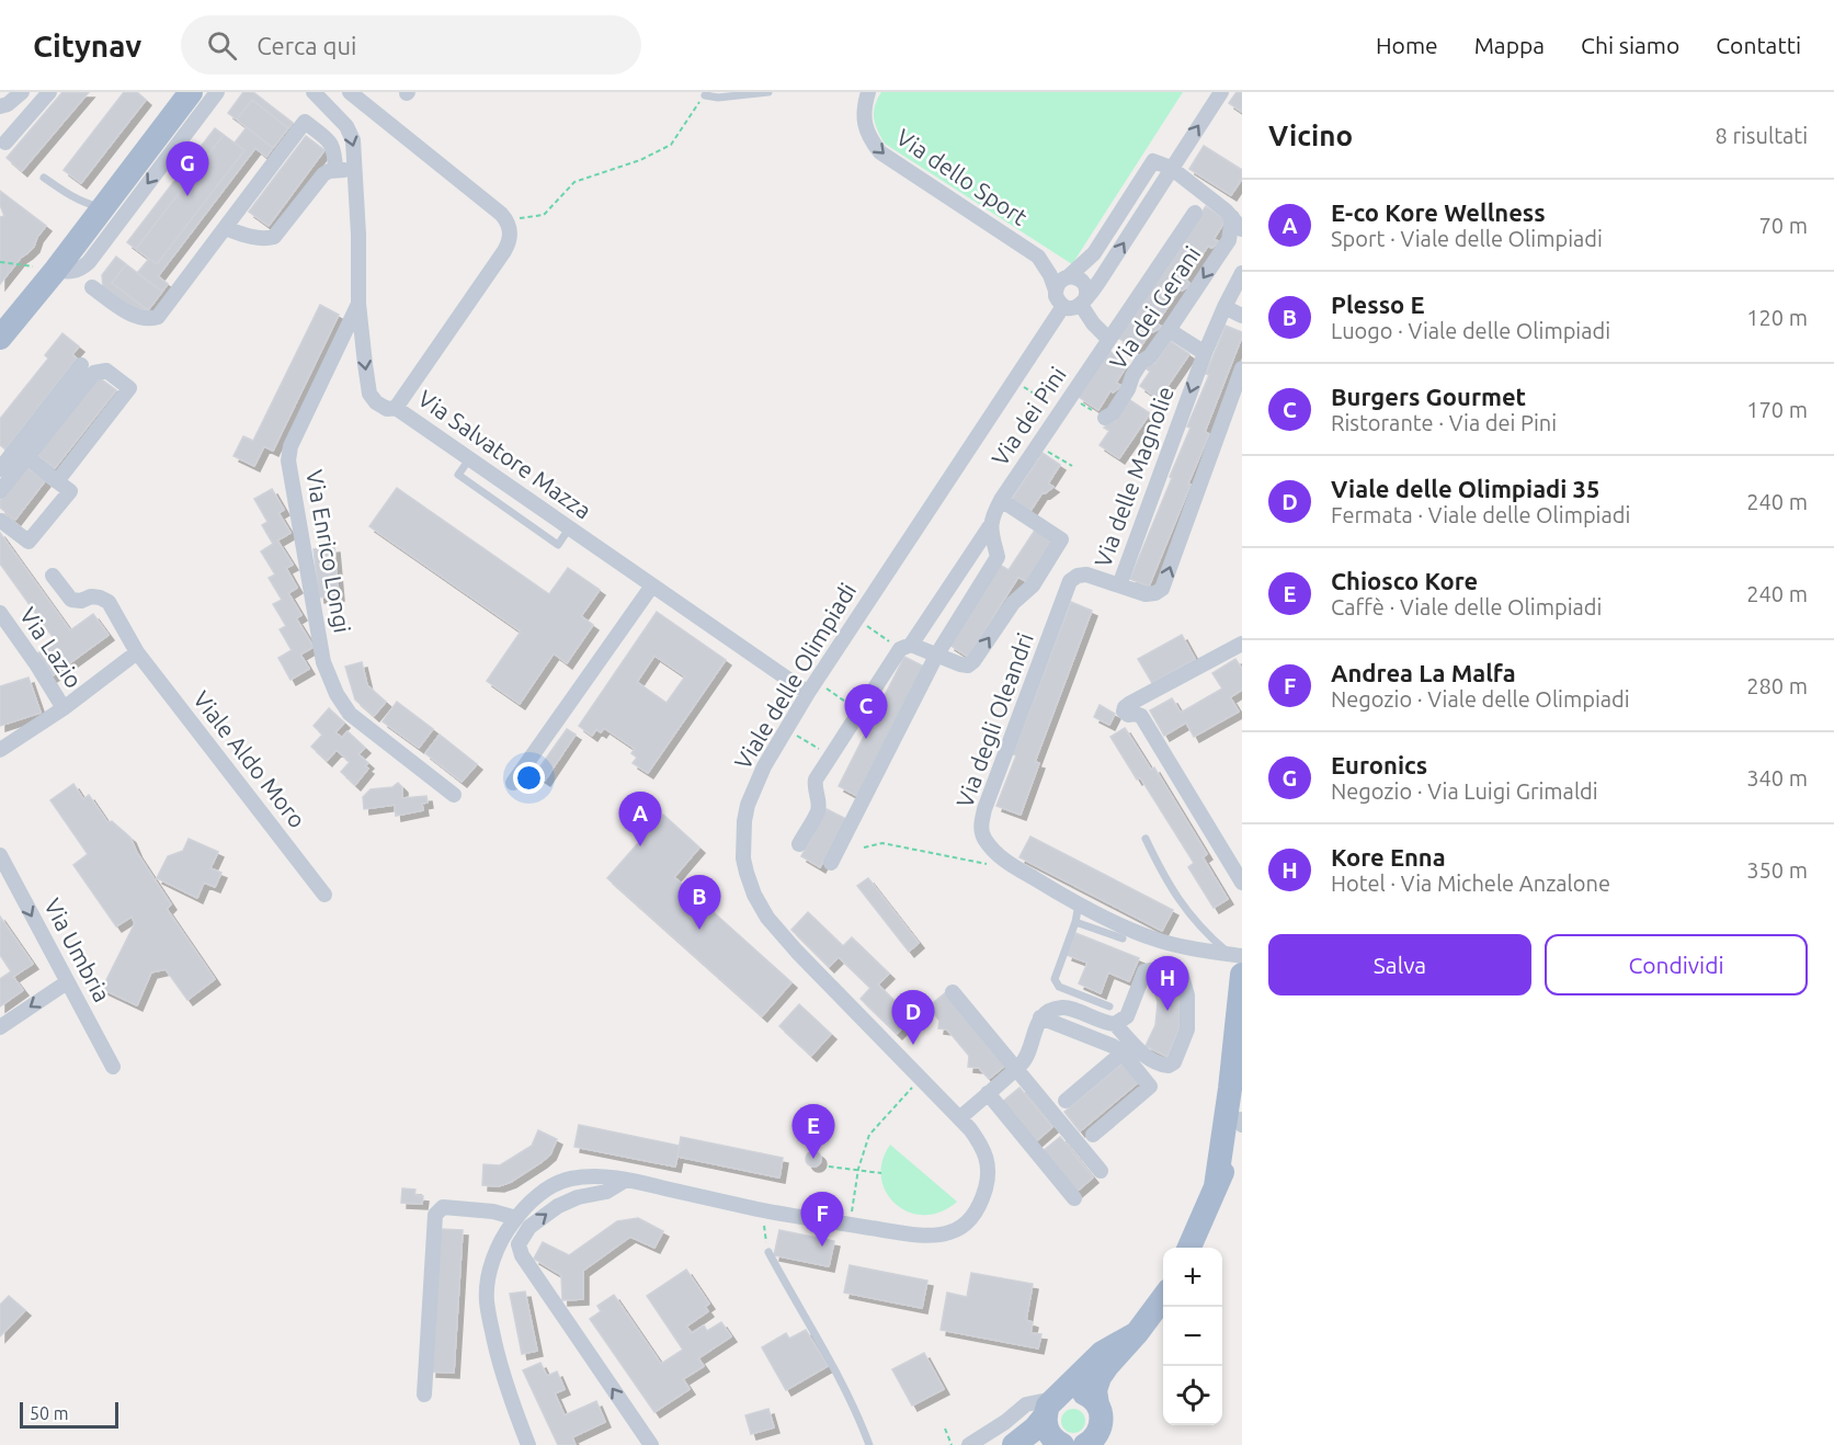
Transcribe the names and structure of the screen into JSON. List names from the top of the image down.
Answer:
{
  "streets": {
    "street": [
      "Via dello Sport",
      "Via dei Gerani",
      "Via dei Pini",
      "Via Salvatore Mazza",
      "Via delle Magnolie",
      "Via Enrico Longi",
      "Via Lazio",
      "Viale delle Olimpiadi",
      "Via degli Oleandri",
      "Viale Aldo Moro",
      "Via Umbria"
    ]
  },
  "crossings": [
    ["Via dello Sport", "Viale delle Olimpiadi"],
    ["Via Salvatore Mazza", "Viale delle Olimpiadi"],
    ["Via delle Magnolie", "Via degli Oleandri"]
  ],
  "one_way": ["Via dello Sport", "Via Umbria"],
  "scale_bar": "50 m",
  "page": {
    "header": "Citynav",
    "search": "Cerca qui",
    "nav": [
      "Home",
      "Mappa",
      "Chi siamo",
      "Contatti"
    ],
    "heading": ["Vicino", "8 risultati"],
    "pins": [
      "G",
      "C",
      "A",
      "B",
      "H",
      "D",
      "E",
      "F"
    ],
    "list": [
      {
        "mark": "A",
        "name": "E-co Kore Wellness",
        "note": "Sport · Viale delle Olimpiadi",
        "value": "70 m"
      },
      {
        "mark": "B",
        "name": "Plesso E",
        "note": "Luogo · Viale delle Olimpiadi",
        "value": "120 m"
      },
      {
        "mark": "C",
        "name": "Burgers Gourmet",
        "note": "Ristorante · Via dei Pini",
        "value": "170 m"
      },
      {
        "mark": "D",
        "name": "Viale delle Olimpiadi 35",
        "note": "Fermata · Viale delle Olimpiadi",
        "value": "240 m"
      },
      {
        "mark": "E",
        "name": "Chiosco Kore",
        "note": "Caffè · Viale delle Olimpiadi",
        "value": "240 m"
      },
      {
        "mark": "F",
        "name": "Andrea La Malfa",
        "note": "Negozio · Viale delle Olimpiadi",
        "value": "280 m"
      },
      {
        "mark": "G",
        "name": "Euronics",
        "note": "Negozio · Via Luigi Grimaldi",
        "value": "340 m"
      },
      {
        "mark": "H",
        "name": "Kore Enna",
        "note": "Hotel · Via Michele Anzalone",
        "value": "350 m"
      }
    ],
    "buttons": ["Salva", "Condividi"],
    "map_buttons": ["+", "−"],
    "scale": "50 m"
  }
}
